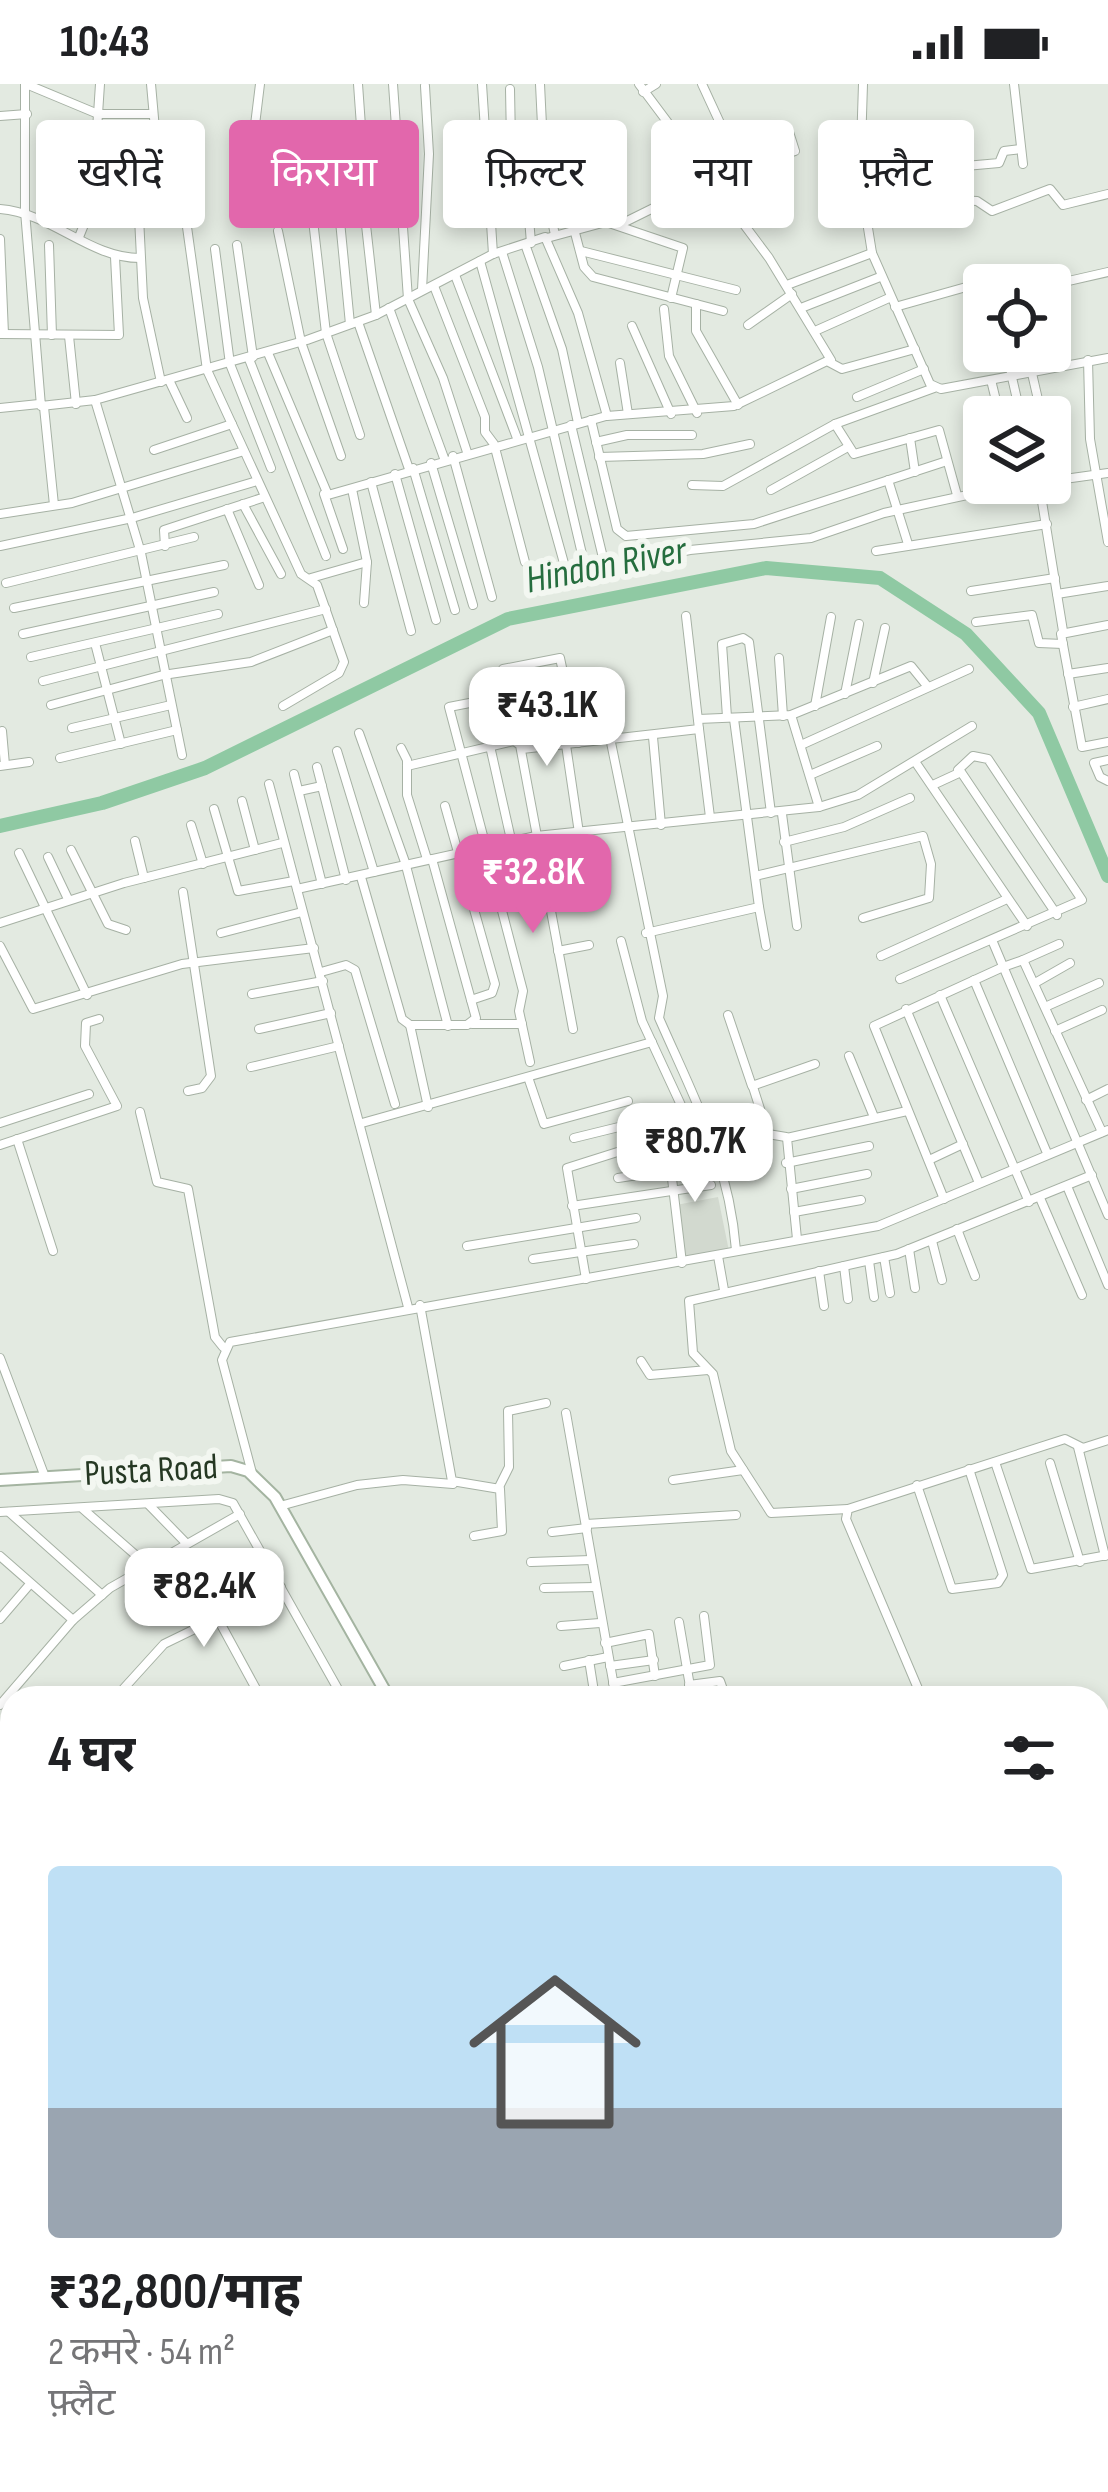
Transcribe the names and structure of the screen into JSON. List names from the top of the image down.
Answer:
{
  "streets": {
    "street": ["Pusta Road"]
  },
  "water": ["Hindon River"],
  "page": {
    "status": "10:43",
    "chip": [
      "खरीदें",
      "किराया",
      "फ़िल्टर",
      "नया",
      "फ़्लैट"
    ],
    "price": [
      "₹43.1K",
      "₹32.8K",
      "₹80.7K",
      "₹82.4K"
    ],
    "heading": "4 घर",
    "list": [
      {
        "name": "₹32,800/माह",
        "note": "2 कमरे · 54 m² · फ़्लैट"
      }
    ]
  }
}
